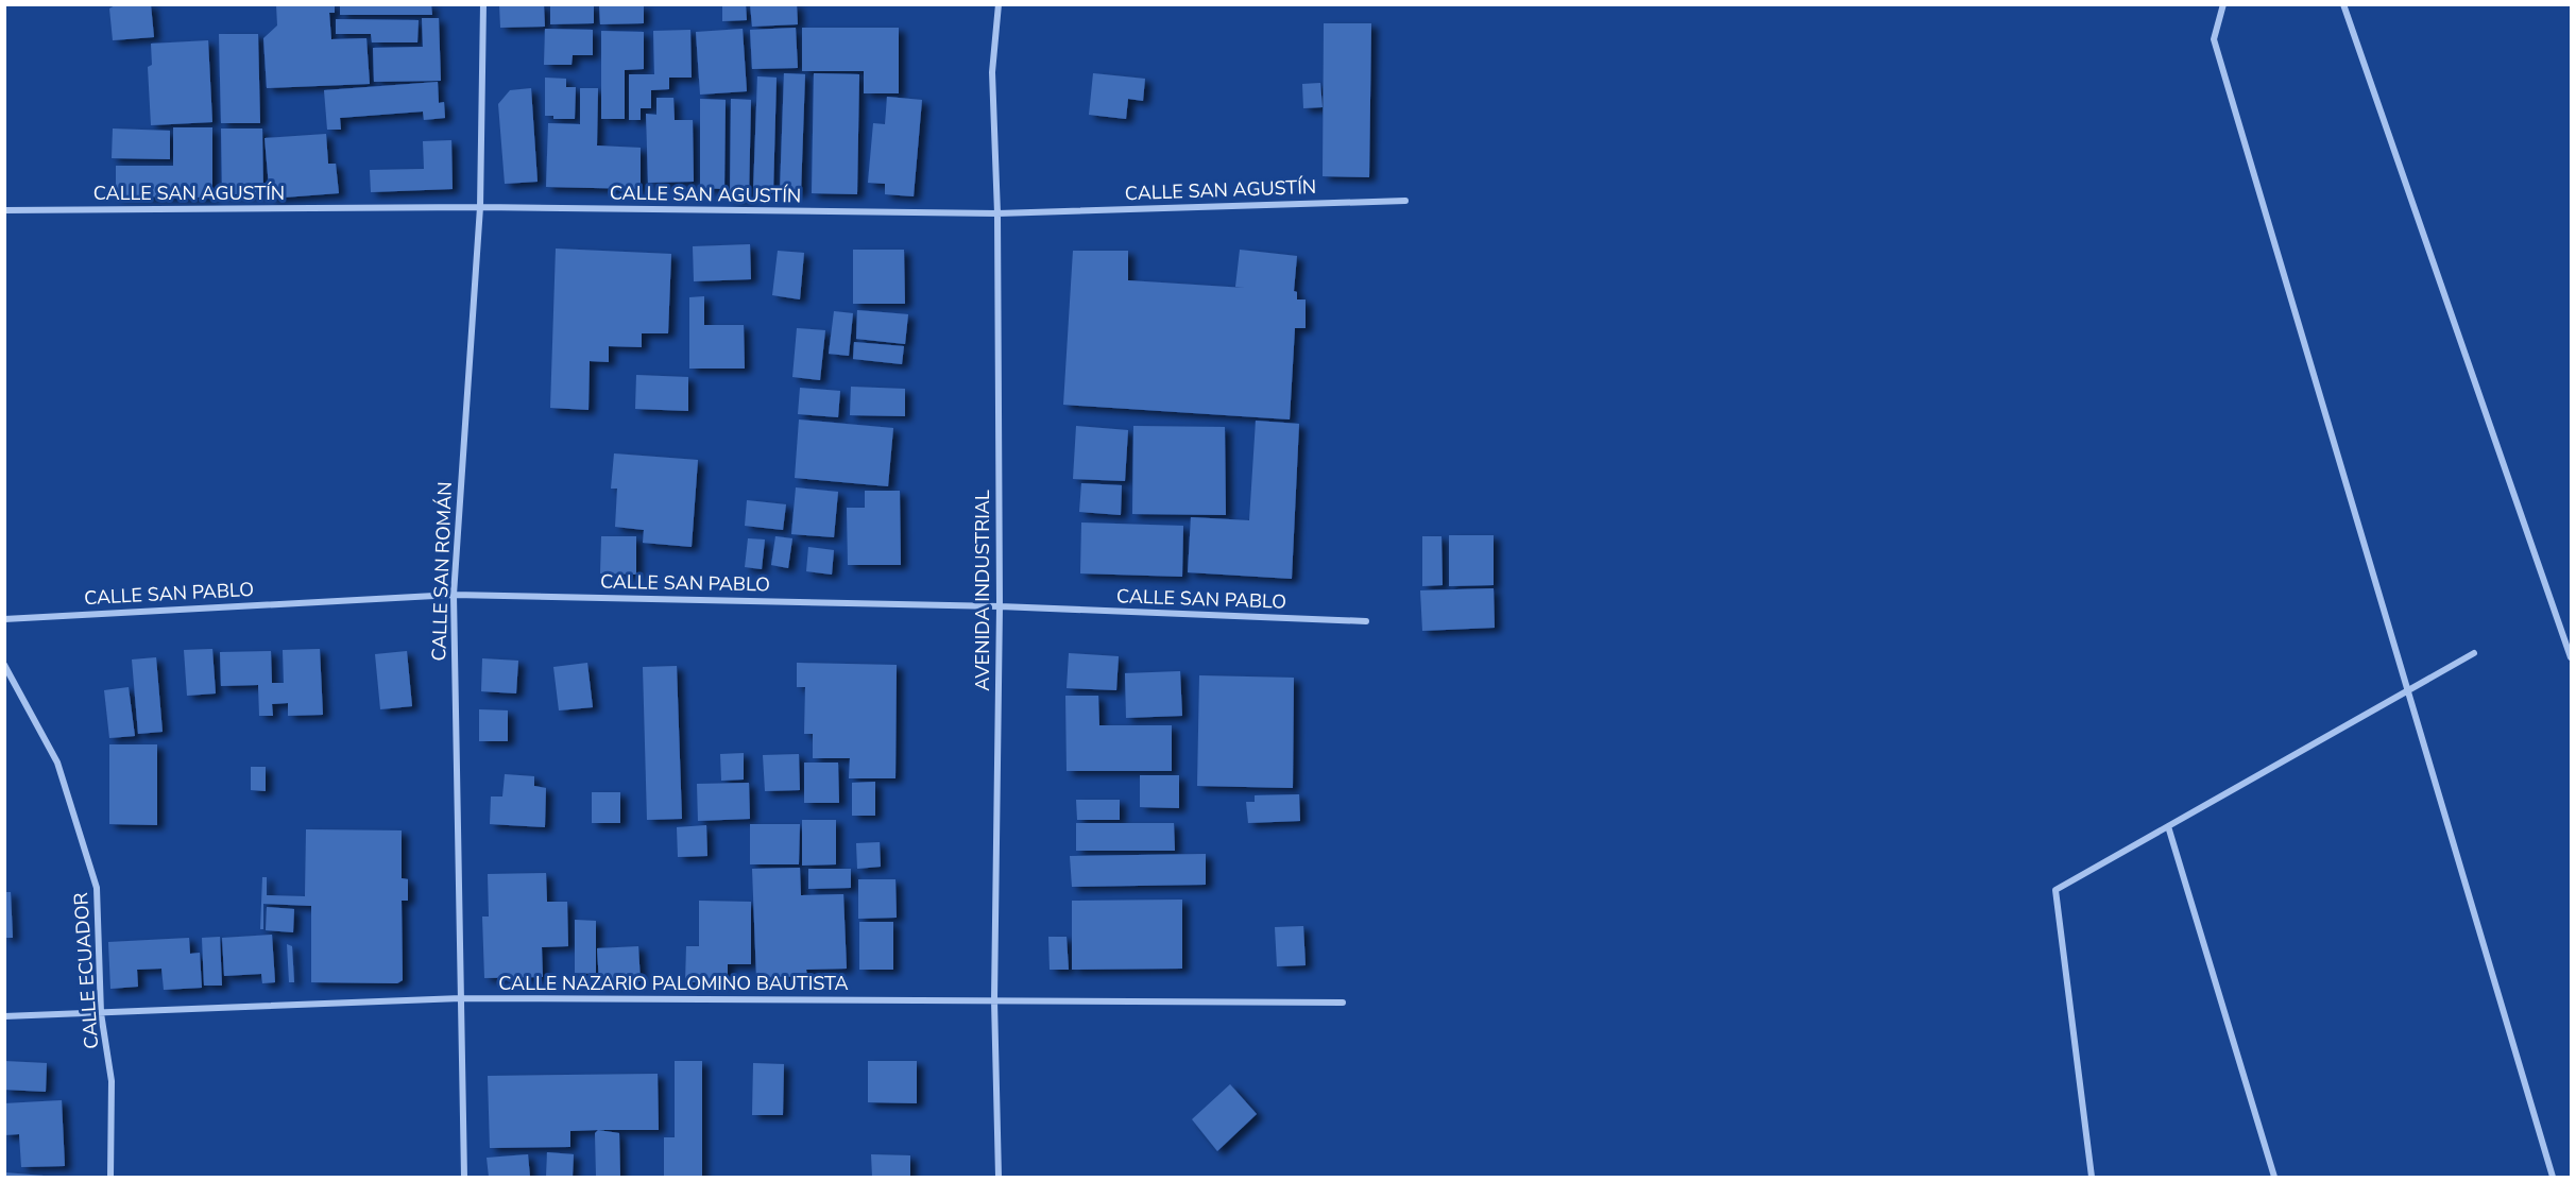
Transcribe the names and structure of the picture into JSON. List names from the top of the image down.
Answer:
{
  "streets": {
    "street": [
      "CALLE SAN AGUSTÍN",
      "CALLE SAN ROMÁN",
      "CALLE SAN PABLO",
      "AVENIDA INDUSTRIAL",
      "CALLE ECUADOR",
      "CALLE NAZARIO PALOMINO BAUTISTA"
    ]
  },
  "crossings": [
    ["CALLE SAN AGUSTÍN", "CALLE SAN ROMÁN"],
    ["CALLE SAN AGUSTÍN", "AVENIDA INDUSTRIAL"],
    ["CALLE SAN ROMÁN", "CALLE SAN PABLO"],
    ["CALLE SAN ROMÁN", "CALLE NAZARIO PALOMINO BAUTISTA"],
    ["CALLE SAN PABLO", "AVENIDA INDUSTRIAL"],
    ["AVENIDA INDUSTRIAL", "CALLE NAZARIO PALOMINO BAUTISTA"],
    ["CALLE ECUADOR", "CALLE NAZARIO PALOMINO BAUTISTA"]
  ]
}
